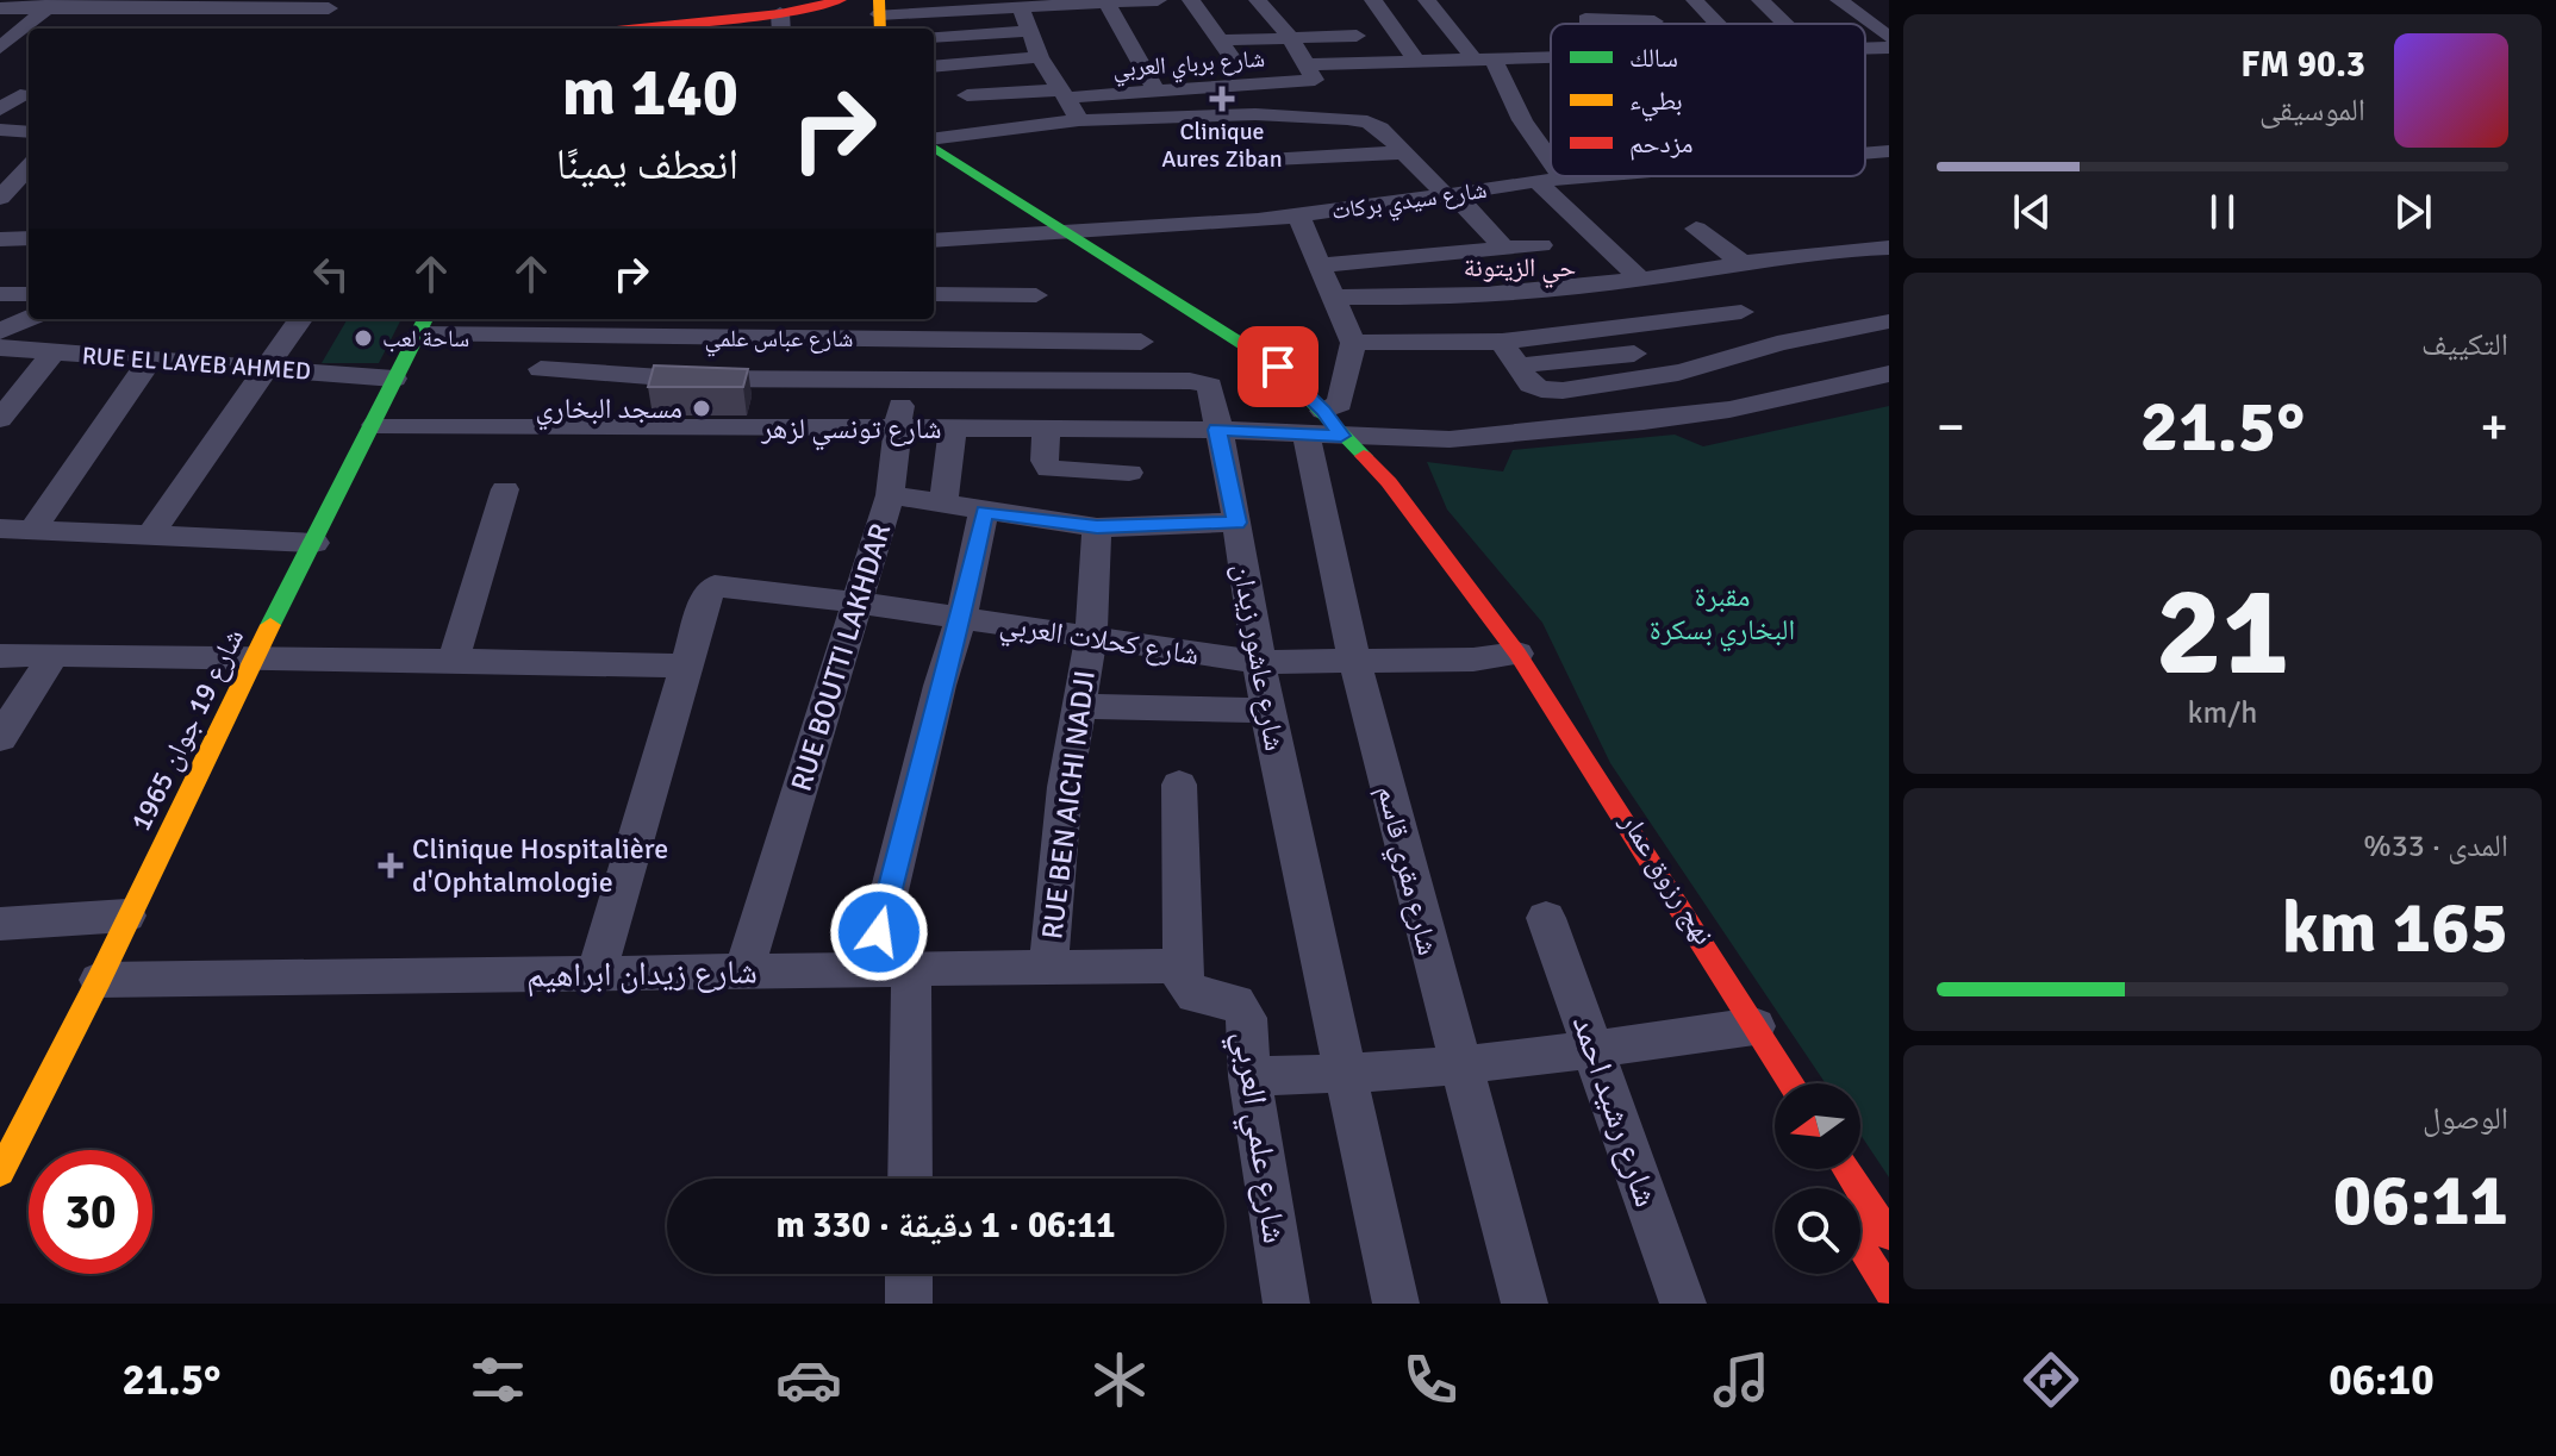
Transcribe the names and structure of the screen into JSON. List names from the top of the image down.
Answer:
{
  "streets": {
    "main road": ["شارع 19 جوان 1965", "نهج رزوق عمار"],
    "street": [
      "شارع برباي العربي",
      "شارع سيدي بركات",
      "شارع عباس علمي",
      "RUE EL LAYEB AHMED",
      "شارع تونسي لزهر",
      "شارع كحلات العربي",
      "RUE BOUTTI LAKHDAR",
      "شارع عاشور زيدان",
      "RUE BEN AICHI NADJI",
      "شارع مقري قاسم",
      "شارع زيدان ابراهيم",
      "شارع رشيد احمد",
      "شارع علمي العربي"
    ]
  },
  "crossings": [
    ["شارع عباس علمي", "RUE BOUTTI LAKHDAR"],
    ["شارع عباس علمي", "شارع 19 جوان 1965"],
    ["RUE EL LAYEB AHMED", "شارع 19 جوان 1965"],
    ["شارع تونسي لزهر", "RUE BOUTTI LAKHDAR"],
    ["شارع تونسي لزهر", "شارع عاشور زيدان"],
    ["شارع تونسي لزهر", "شارع 19 جوان 1965"],
    ["شارع تونسي لزهر", "شارع مقري قاسم"],
    ["شارع كحلات العربي", "RUE BOUTTI LAKHDAR"],
    ["شارع كحلات العربي", "شارع عاشور زيدان"],
    ["شارع كحلات العربي", "RUE BEN AICHI NADJI"],
    ["شارع كحلات العربي", "شارع مقري قاسم"],
    ["شارع كحلات العربي", "نهج رزوق عمار"],
    ["شارع كحلات العربي", "شارع زيدان ابراهيم"],
    ["RUE BOUTTI LAKHDAR", "شارع عاشور زيدان"],
    ["RUE BOUTTI LAKHDAR", "شارع زيدان ابراهيم"],
    ["شارع 19 جوان 1965", "شارع زيدان ابراهيم"],
    ["RUE BEN AICHI NADJI", "شارع زيدان ابراهيم"],
    ["شارع زيدان ابراهيم", "شارع علمي العربي"]
  ],
  "districts": ["حي الزيتونة"],
  "parks": ["مقبرة البخاري بسكرة"],
  "places": {
    "health": ["Clinique Aures Ziban", "Clinique Hospitalière d'Ophtalmologie"],
    "other": ["ساحة لعب", "مسجد البخاري"]
  },
  "legend": ["سالك", "بطيء", "مزدحم"],
  "north": "left",
  "page": {
    "turn": ["140 m", "انعطف يمينًا"],
    "song": ["90.3 FM", "الموسيقى"],
    "tile": [
      "التكييف",
      ["21", "km/h"],
      ["المدى · 33%", "165 km"],
      ["الوصول", "06:11"]
    ],
    "heat": ["−", "21.5°", "+"],
    "limit": "30",
    "trip": "06:11 · 1 دقيقة · 330 m",
    "tabs": ["06:10", "21.5°"]
  }
}
